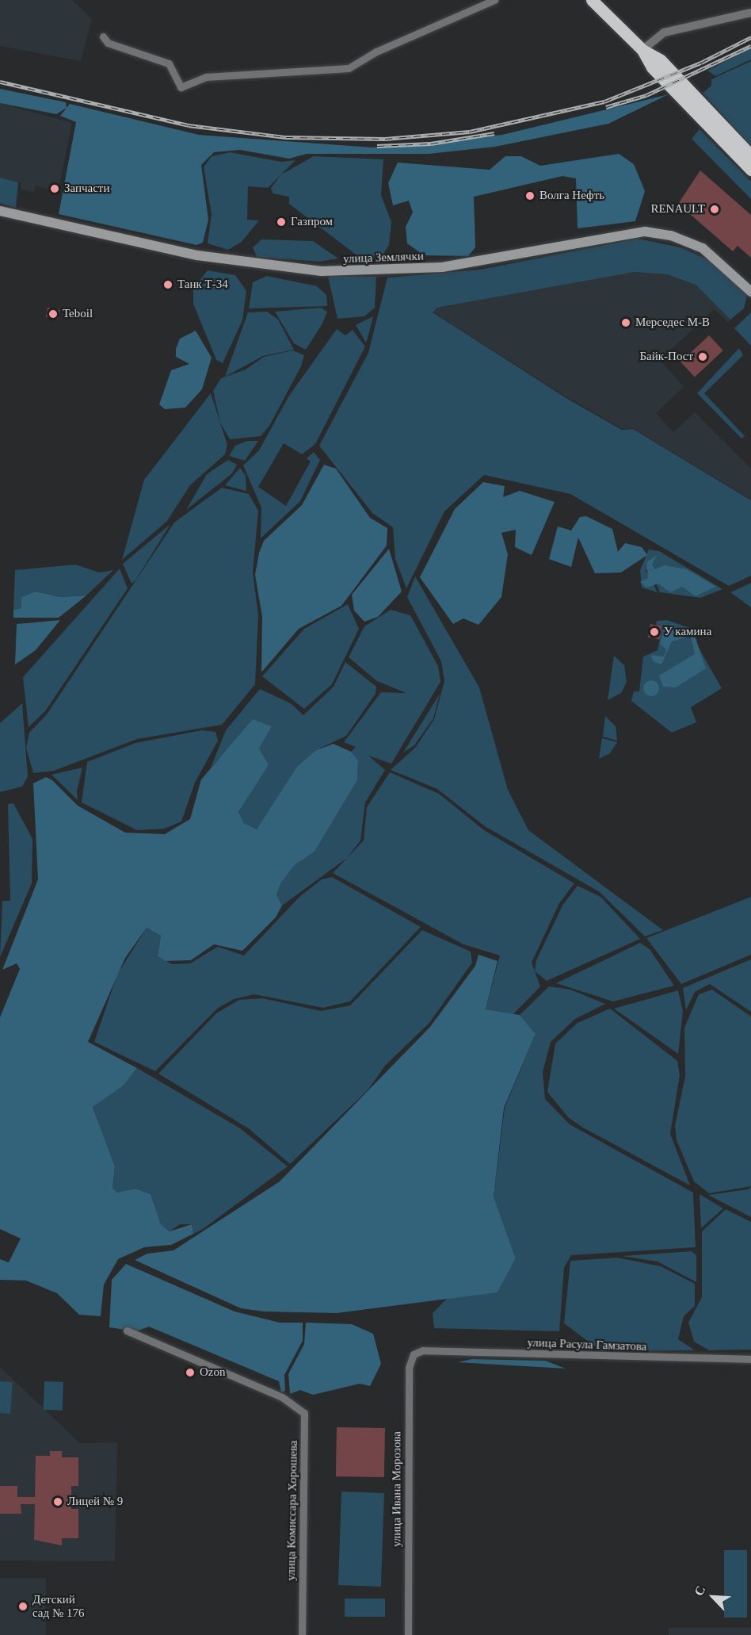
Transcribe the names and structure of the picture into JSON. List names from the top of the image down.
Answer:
{
  "streets": {
    "main road": ["улица Землячки"],
    "street": ["улица Расула Гамзатова", "улица Ивана Морозова", "улица Комиссара Хорошева"]
  },
  "crossings": [
    ["улица Расула Гамзатова", "улица Ивана Морозова"]
  ],
  "places": [
    "Запчасти",
    "Волга Нефть",
    "RENAULT",
    "Газпром",
    "Танк Т-34",
    "Teboil",
    "Мерседес M-B",
    "Байк-Пост",
    "У камина",
    "Ozon",
    "Лицей № 9",
    "Детский сад № 176"
  ],
  "north": "top left"
}
